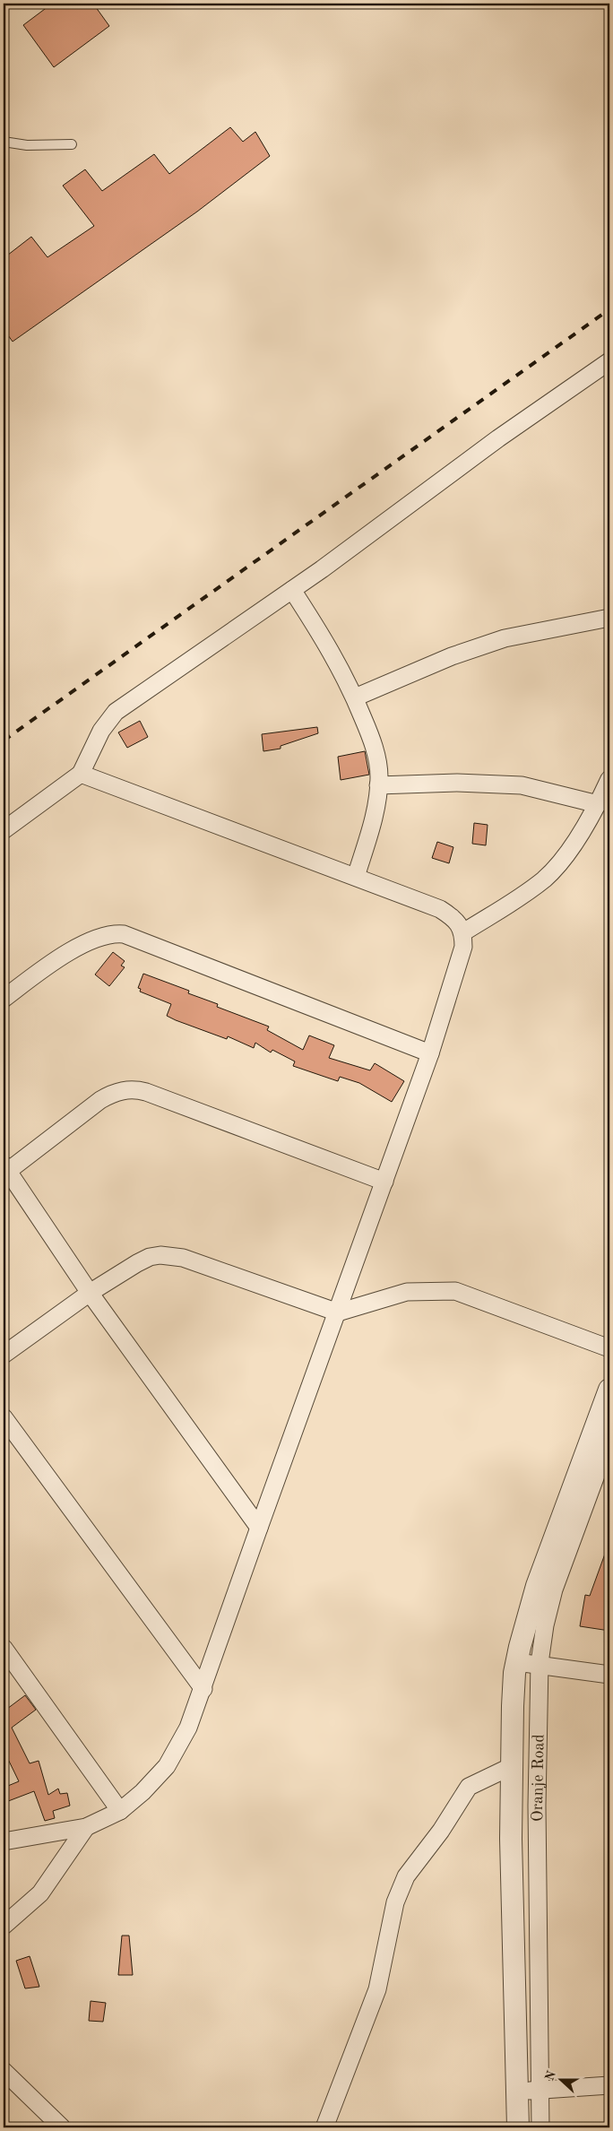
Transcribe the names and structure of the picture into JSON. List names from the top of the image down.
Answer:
{
  "streets": {
    "street": ["Oranje Road"]
  },
  "north": "left"
}
